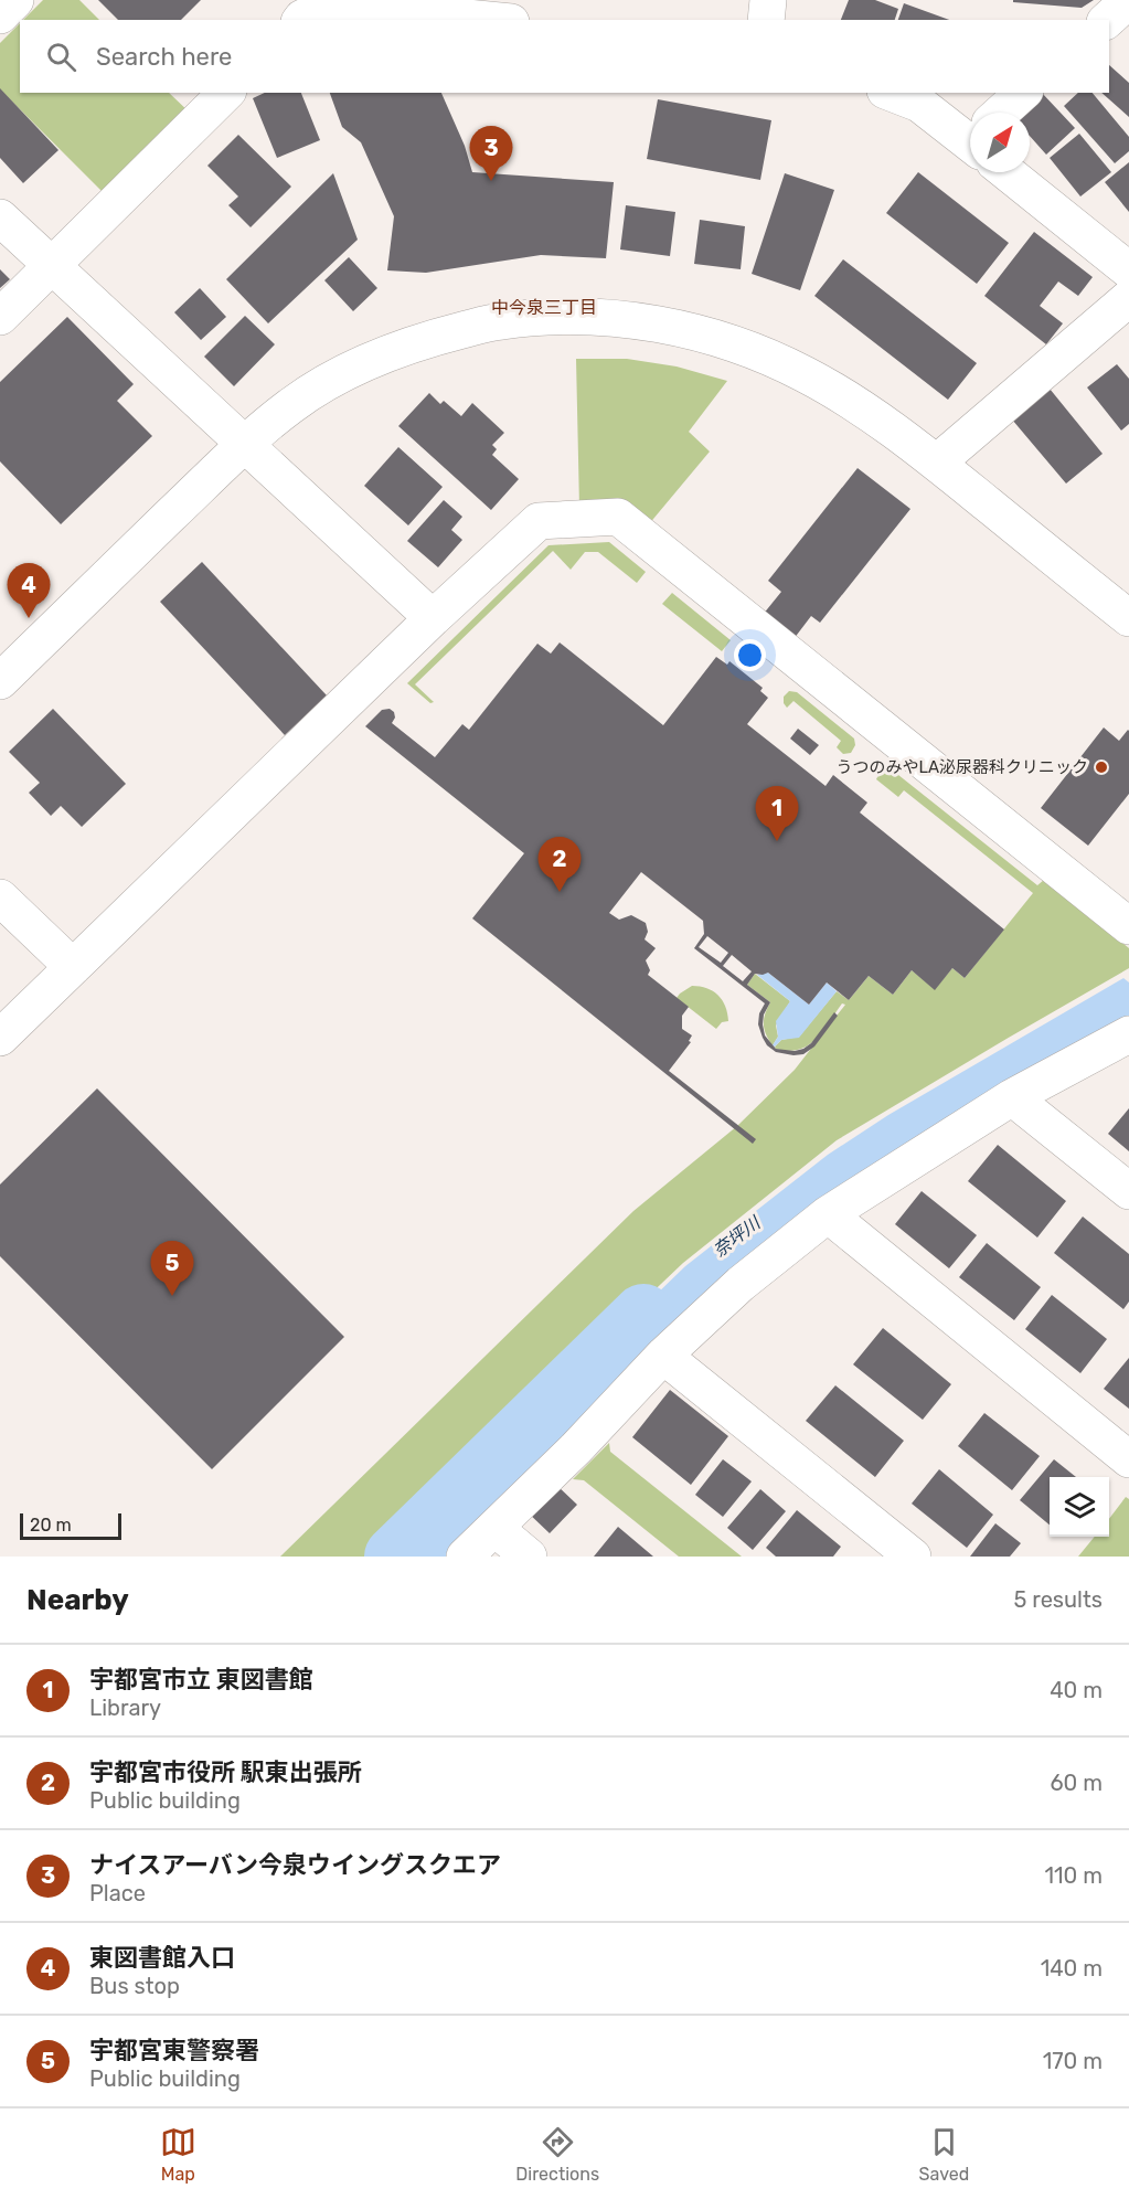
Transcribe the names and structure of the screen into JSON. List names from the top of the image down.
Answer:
{
  "districts": ["中今泉三丁目"],
  "water": ["奈坪川"],
  "places": ["うつのみやLA泌尿器科クリニック"],
  "scale_bar": "20 m",
  "north": "top right",
  "page": {
    "search": "Search here",
    "pins": [
      "3",
      "4",
      "1",
      "2",
      "5"
    ],
    "scale": "20 m",
    "heading": ["Nearby", "5 results"],
    "list": [
      {
        "mark": "1",
        "name": "宇都宮市立 東図書館",
        "note": "Library",
        "value": "40 m"
      },
      {
        "mark": "2",
        "name": "宇都宮市役所 駅東出張所",
        "note": "Public building",
        "value": "60 m"
      },
      {
        "mark": "3",
        "name": "ナイスアーバン今泉ウイングスクエア",
        "note": "Place",
        "value": "110 m"
      },
      {
        "mark": "4",
        "name": "東図書館入口",
        "note": "Bus stop",
        "value": "140 m"
      },
      {
        "mark": "5",
        "name": "宇都宮東警察署",
        "note": "Public building",
        "value": "170 m"
      }
    ],
    "nav": ["Map", "Directions", "Saved"]
  }
}
